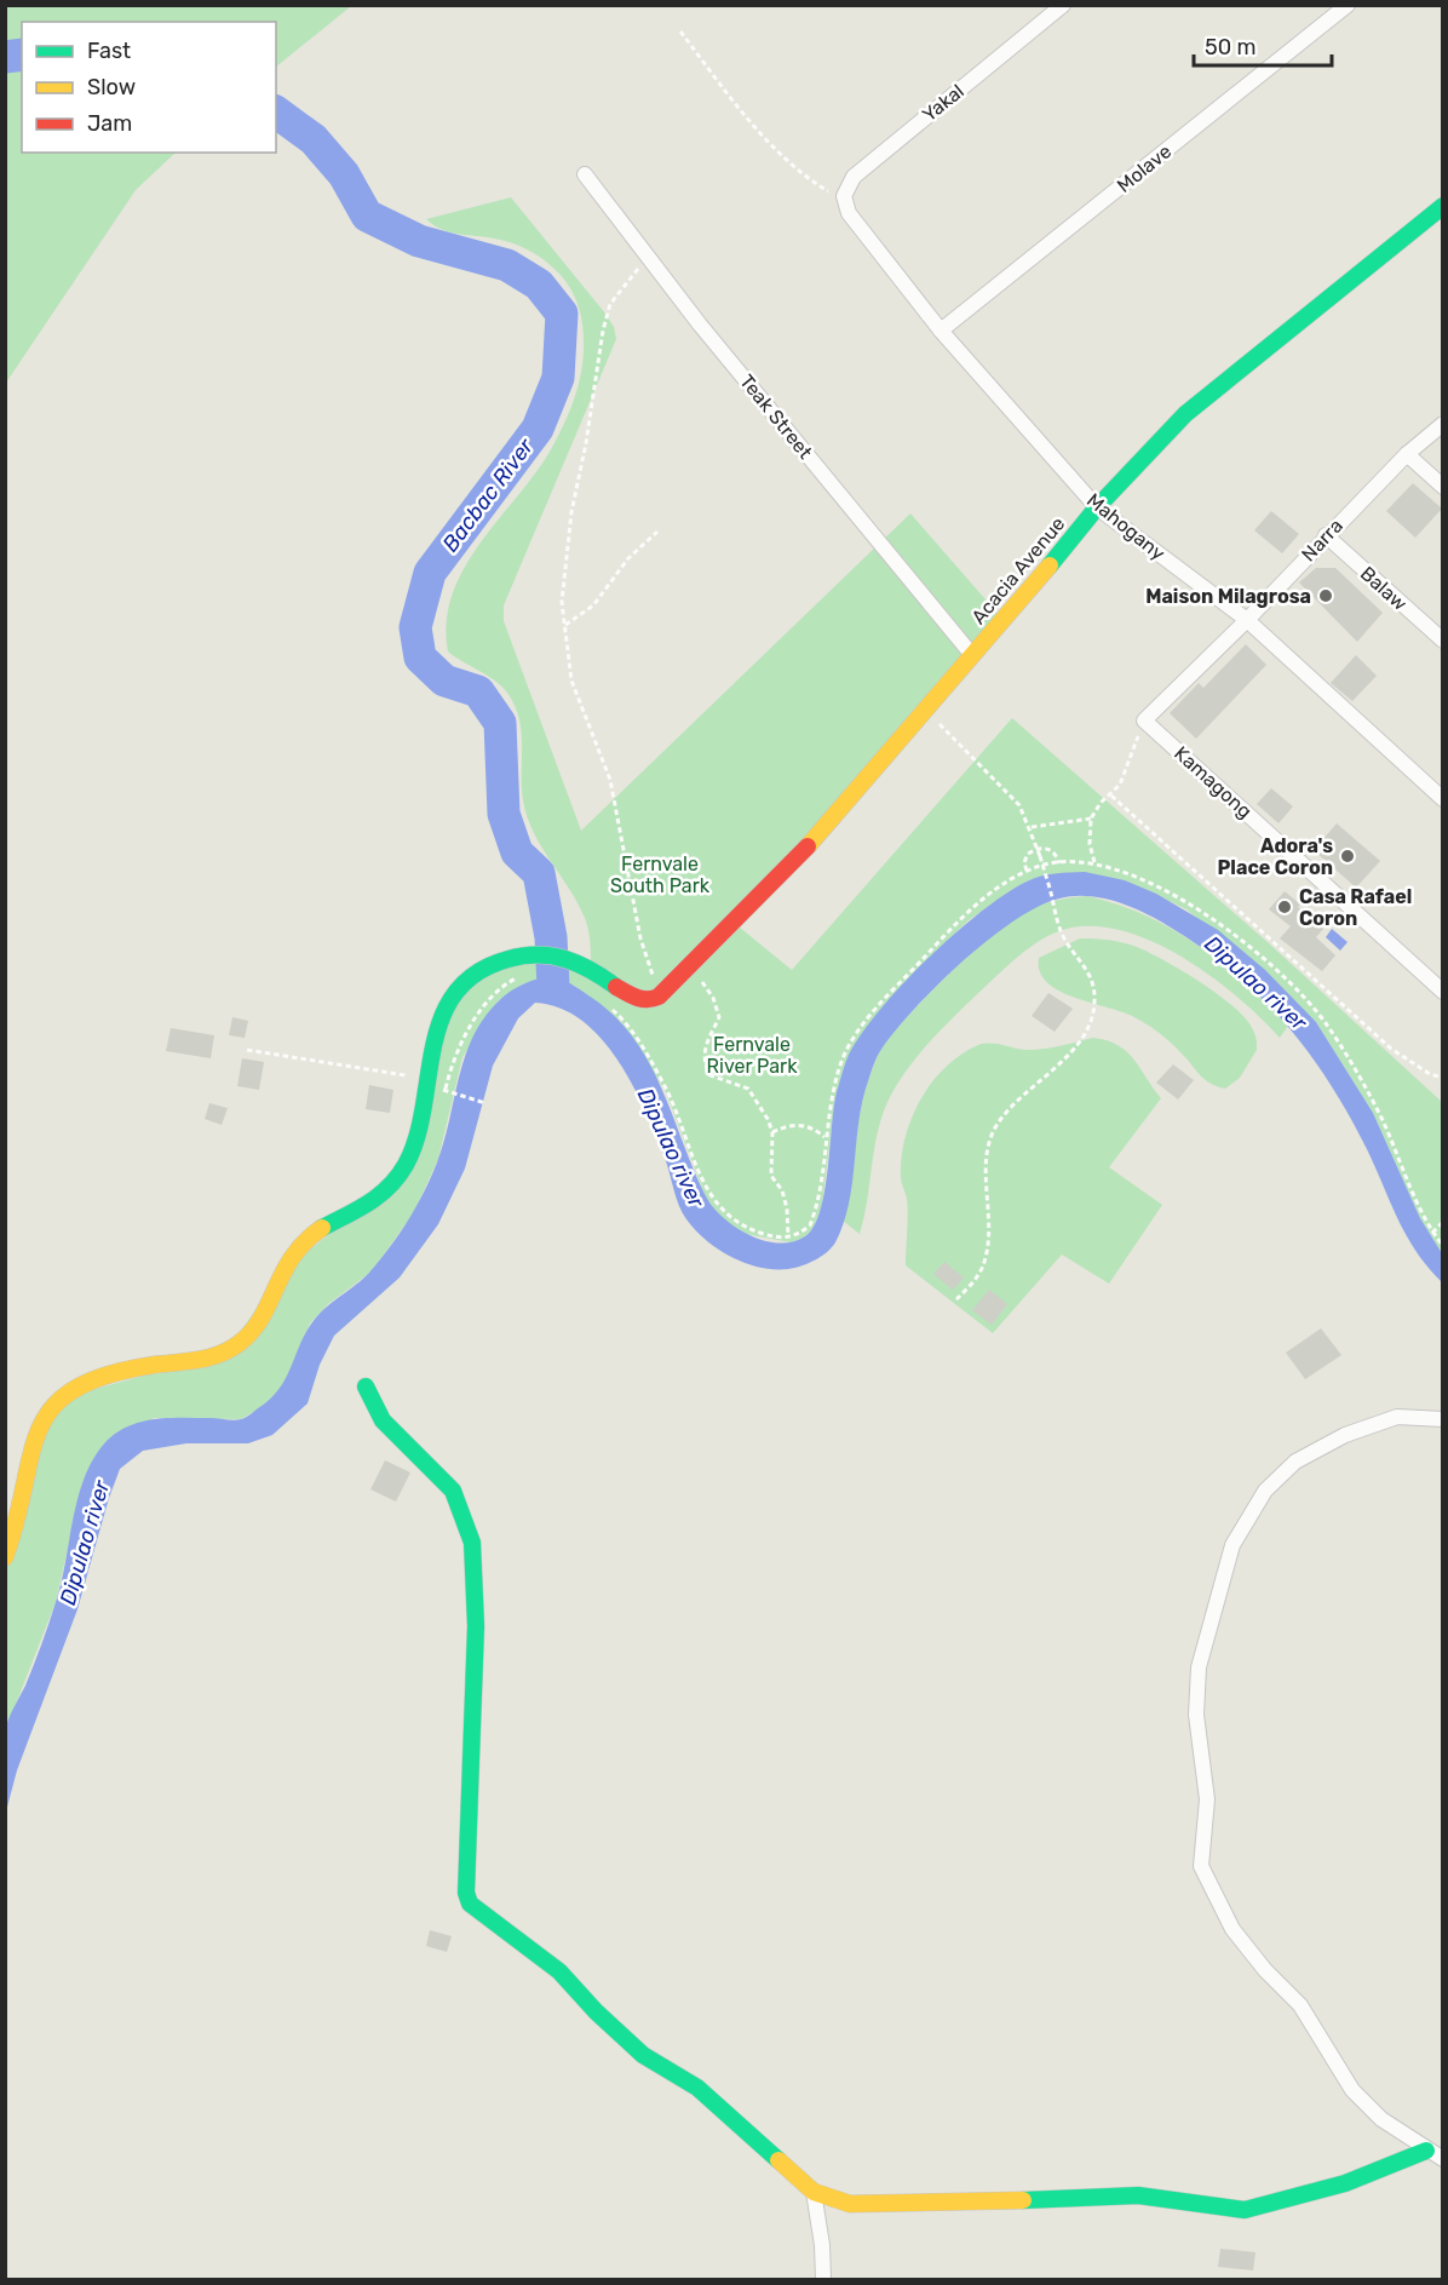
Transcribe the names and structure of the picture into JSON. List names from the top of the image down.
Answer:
{
  "streets": {
    "street": [
      "Yakal",
      "Molave",
      "Teak Street",
      "Mahogany",
      "Narra",
      "Acacia Avenue",
      "Balaw",
      "Kamagong"
    ]
  },
  "crossings": [
    ["Yakal", "Mahogany"],
    ["Molave", "Mahogany"],
    ["Teak Street", "Acacia Avenue"],
    ["Mahogany", "Narra"],
    ["Mahogany", "Acacia Avenue"],
    ["Narra", "Balaw"],
    ["Narra", "Kamagong"]
  ],
  "water": ["Bacbac River", "Dipulao river"],
  "parks": ["Fernvale South Park", "Fernvale River Park"],
  "places": ["Maison Milagrosa", "Adora's Place Coron", "Casa Rafael Coron"],
  "legend": ["Fast", "Slow", "Jam"],
  "scale_bar": "50 m"
}
